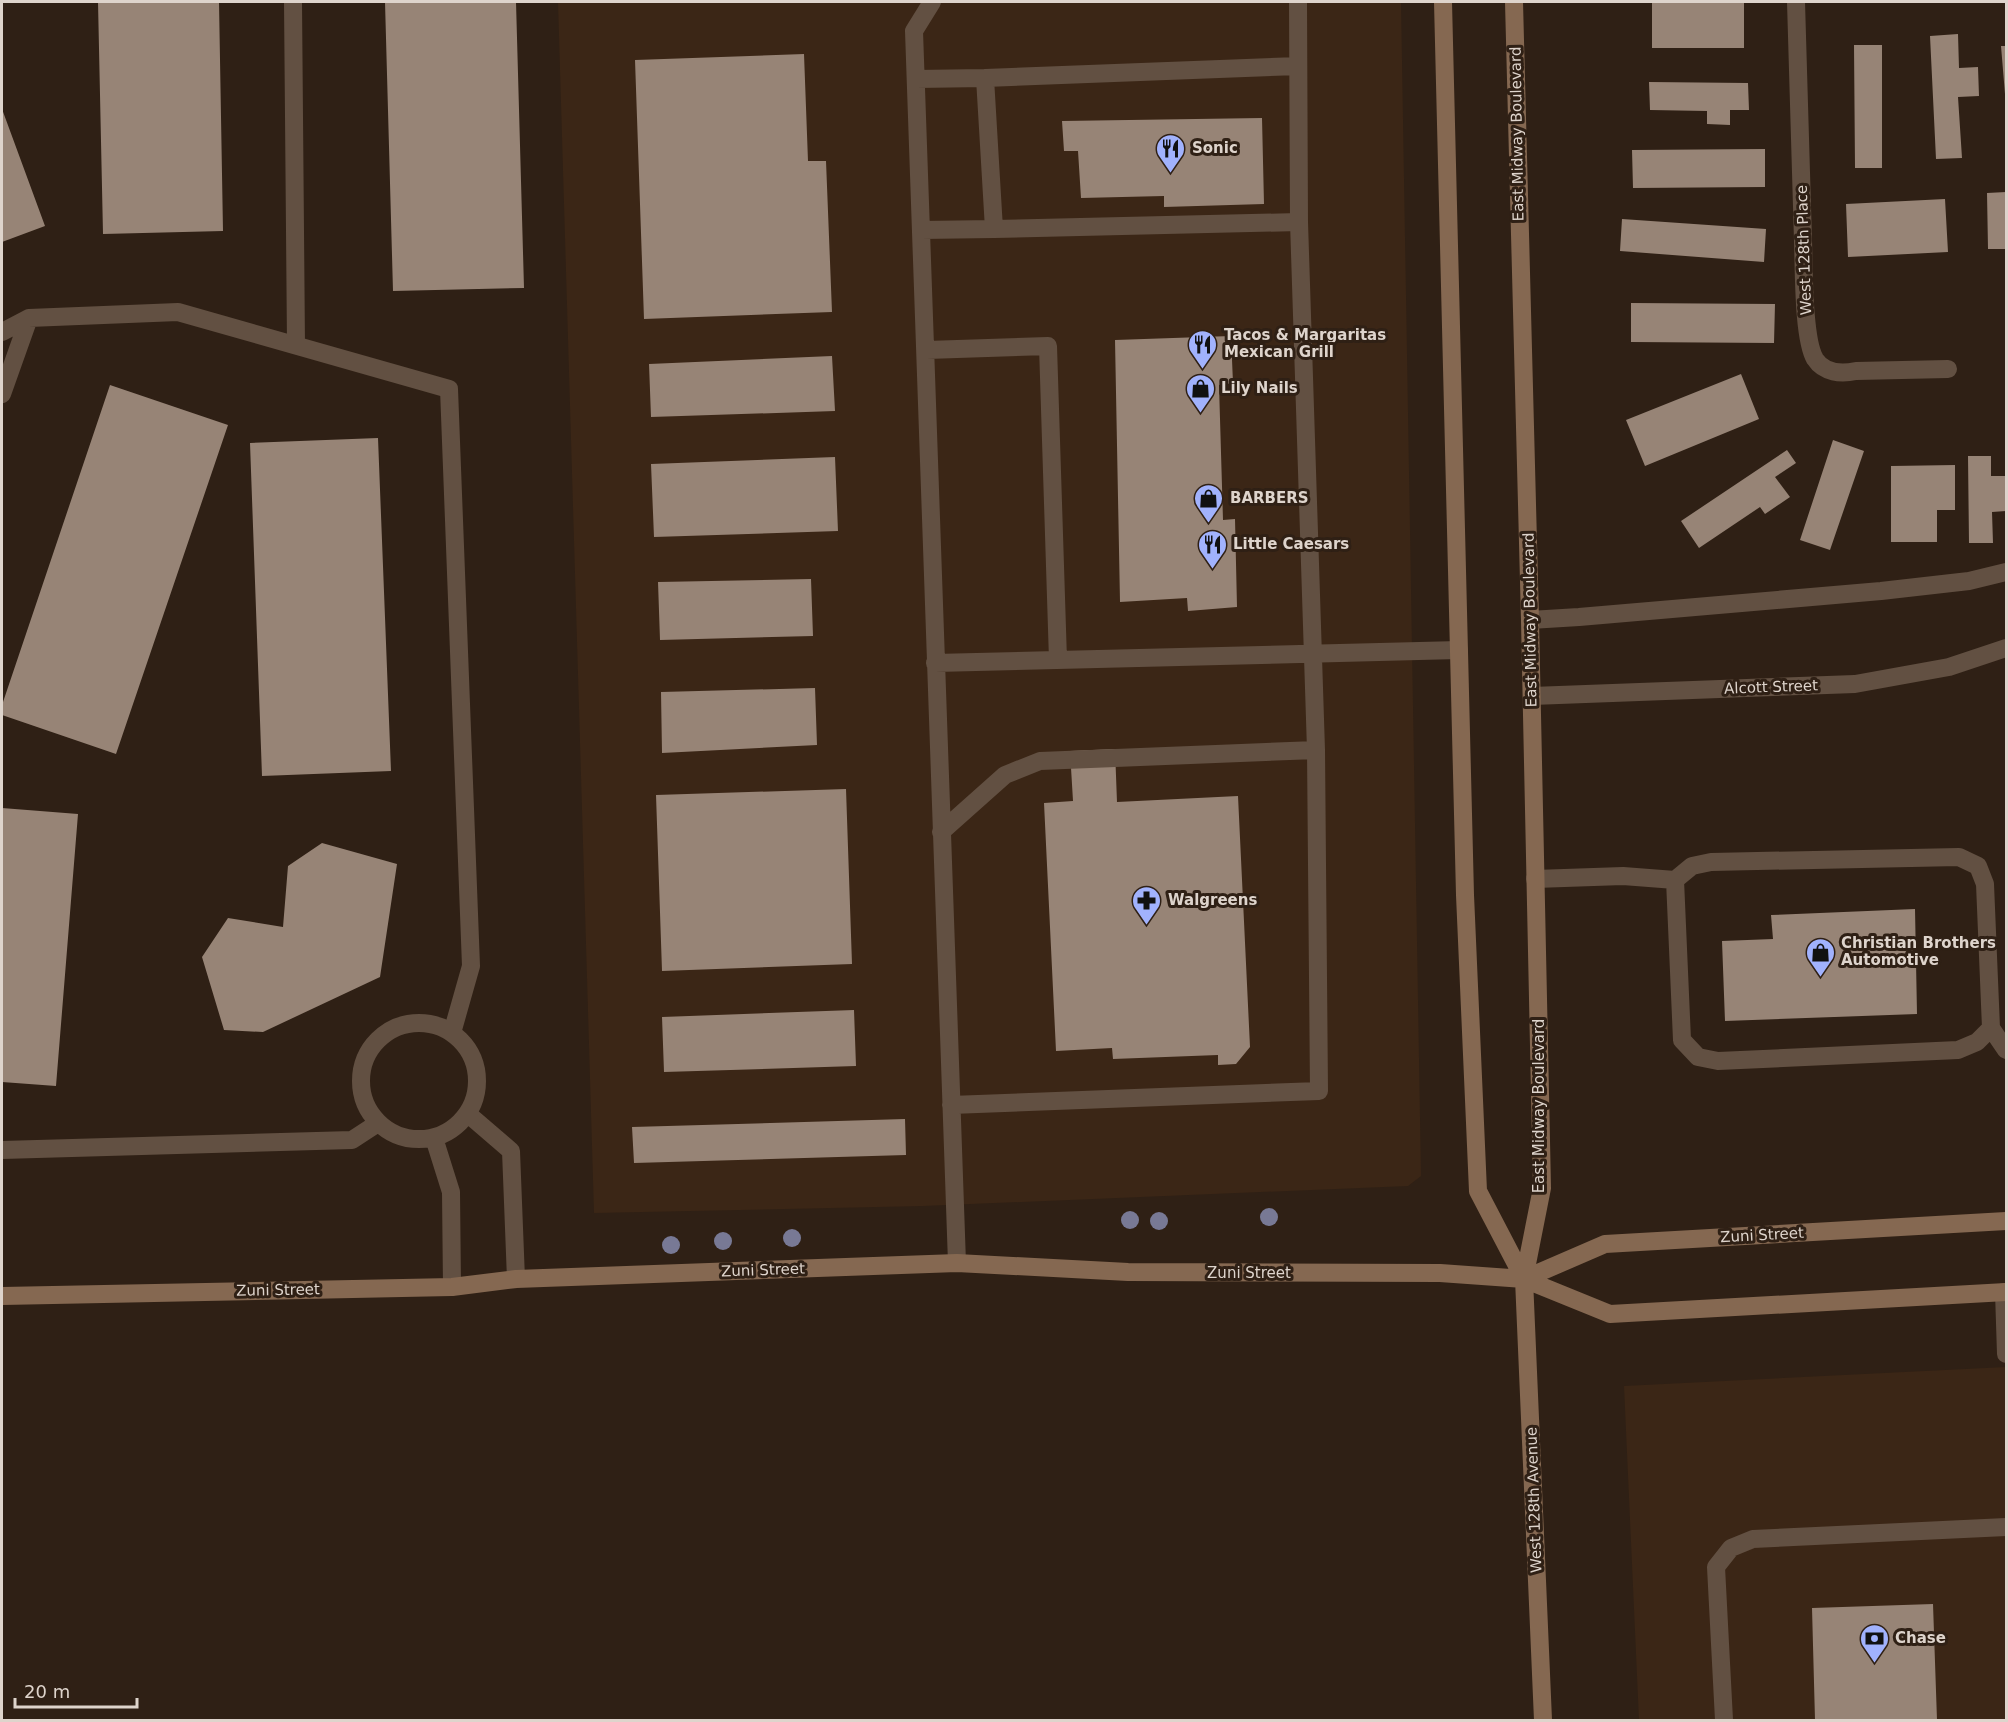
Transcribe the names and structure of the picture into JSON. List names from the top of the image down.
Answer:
{
  "streets": {
    "main road": ["East Midway Boulevard", "Zuni Street", "West 128th Avenue"],
    "street": ["West 128th Place", "Alcott Street"]
  },
  "crossings": [
    ["East Midway Boulevard", "Alcott Street"],
    ["East Midway Boulevard", "Zuni Street"],
    ["East Midway Boulevard", "West 128th Avenue"],
    ["Zuni Street", "West 128th Avenue"]
  ],
  "places": {
    "restaurant": ["Sonic", "Tacos & Margaritas Mexican Grill", "Little Caesars"],
    "shop": ["Lily Nails", "BARBERS", "Christian Brothers Automotive"],
    "pharmacy": ["Walgreens"],
    "bank": ["Chase"]
  },
  "scale_bar": "20 m"
}
